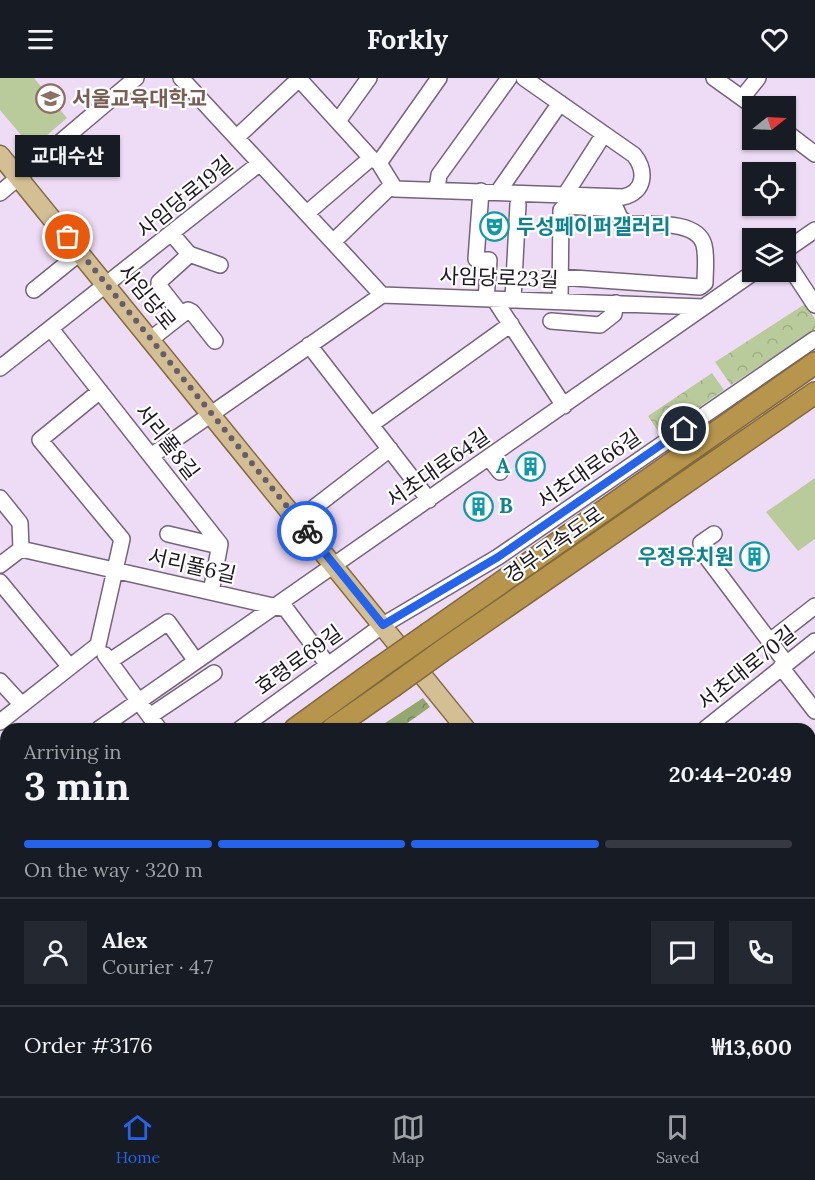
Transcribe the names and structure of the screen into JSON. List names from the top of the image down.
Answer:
{
  "streets": {
    "highway": ["경부고속도로"],
    "main road": ["사임당로"],
    "street": [
      "사임당로19길",
      "사임당로23길",
      "서리풀8길",
      "서초대로64길",
      "서초대로66길",
      "서리풀6길",
      "효령로69길",
      "서초대로70길"
    ]
  },
  "crossings": [
    ["사임당로19길", "사임당로23길"],
    ["사임당로19길", "사임당로"],
    ["사임당로19길", "서리풀8길"],
    ["사임당로23길", "서초대로64길"],
    ["사임당로", "서초대로64길"],
    ["사임당로", "서초대로66길"],
    ["사임당로", "효령로69길"],
    ["서초대로64길", "서리풀6길"],
    ["서초대로66길", "효령로69길"],
    ["서리풀6길", "효령로69길"]
  ],
  "places": {
    "school or university": ["서울교육대학교"],
    "theatre": ["두성페이퍼갤러리"],
    "other": ["교대수산"],
    "building": ["A", "B", "우정유치원"]
  },
  "north": "right",
  "page": {
    "header": "Forkly",
    "bubble": "교대수산",
    "heading": ["3 min", "Arriving in", "20:44–20:49"],
    "panel": [
      "Alex",
      "Courier · 4.7",
      "Order #3176",
      "₩13,600"
    ],
    "bar": "On the way · 320 m",
    "tabs": ["Home", "Map", "Saved"]
  }
}
